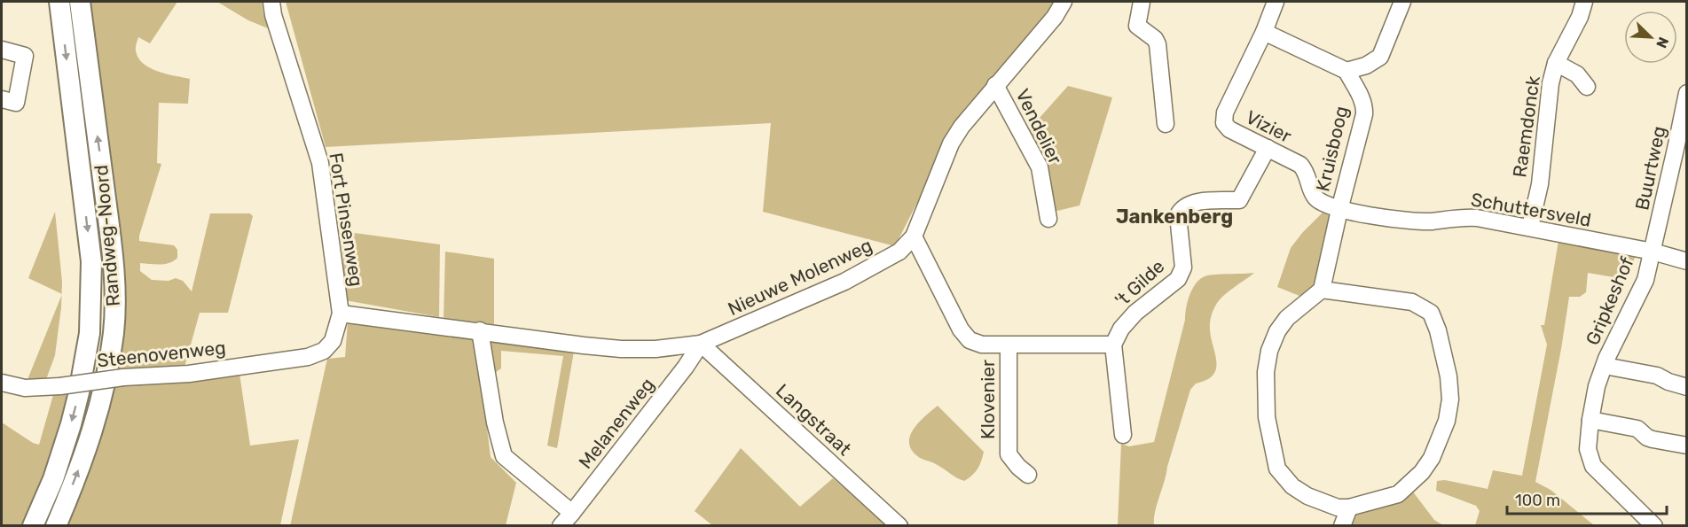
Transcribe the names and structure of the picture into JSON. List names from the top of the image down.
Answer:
{
  "streets": {
    "main road": ["Randweg-Noord"],
    "street": [
      "Vendelier",
      "Vizier",
      "Raemdonck",
      "Kruisboog",
      "Buurtweg",
      "Schuttersveld",
      "Fort Pinsenweg",
      "Nieuwe Molenweg",
      "'t Gilde",
      "Gripkeshof",
      "Steenovenweg",
      "Klovenier",
      "Langstraat",
      "Melanenweg"
    ]
  },
  "crossings": [
    ["Vendelier", "Nieuwe Molenweg"],
    ["Vizier", "Kruisboog"],
    ["Vizier", "Schuttersveld"],
    ["Vizier", "'t Gilde"],
    ["Raemdonck", "Schuttersveld"],
    ["Kruisboog", "Schuttersveld"],
    ["Buurtweg", "Schuttersveld"],
    ["Buurtweg", "Gripkeshof"],
    ["Schuttersveld", "Gripkeshof"],
    ["Fort Pinsenweg", "Nieuwe Molenweg"],
    ["Fort Pinsenweg", "Steenovenweg"],
    ["Nieuwe Molenweg", "Klovenier"],
    ["Nieuwe Molenweg", "Langstraat"],
    ["Nieuwe Molenweg", "Melanenweg"],
    ["Langstraat", "Melanenweg"]
  ],
  "districts": ["Jankenberg"],
  "scale_bar": "100 m",
  "north": "bottom right"
}
